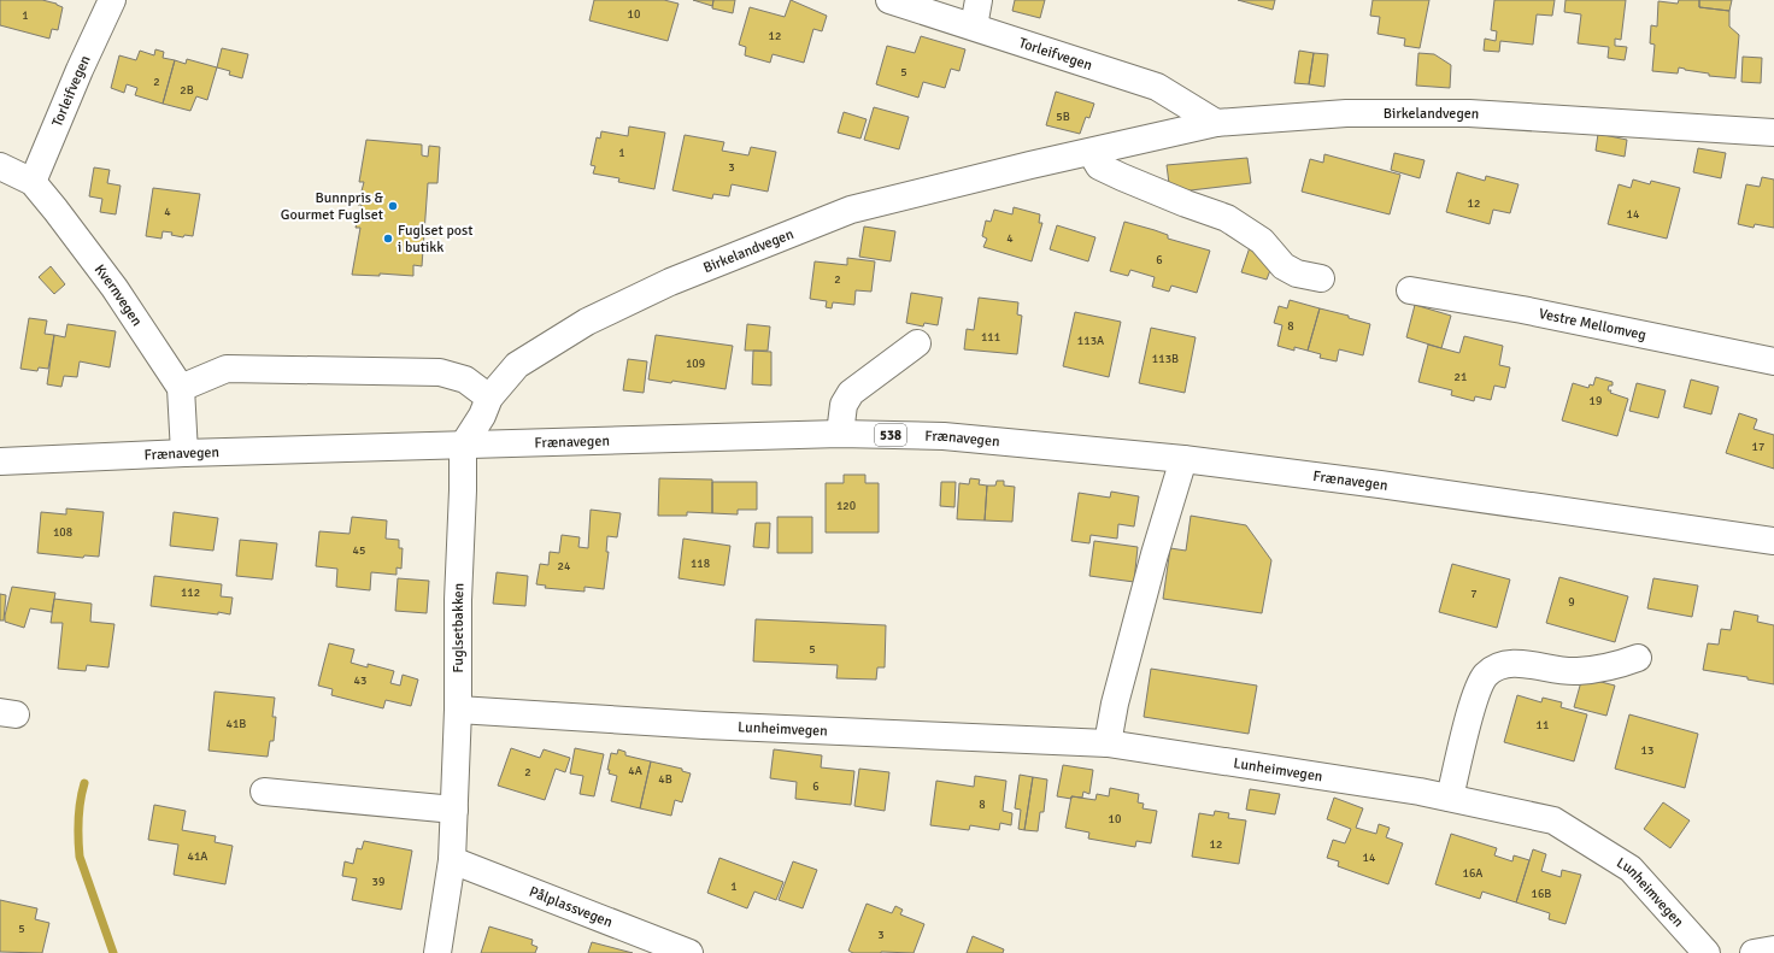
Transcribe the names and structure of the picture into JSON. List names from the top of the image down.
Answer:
{
  "streets": {
    "street": [
      "Torleifvegen",
      "Birkelandvegen",
      "Kvernvegen",
      "Vestre Mellomveg",
      "538",
      "Frænavegen",
      "Fuglsetbakken",
      "Lunheimvegen",
      "Pålplassvegen"
    ]
  },
  "crossings": [
    ["Torleifvegen", "Birkelandvegen"],
    ["Torleifvegen", "Kvernvegen"],
    ["Birkelandvegen", "Frænavegen"],
    ["Birkelandvegen", "Fuglsetbakken"],
    ["Frænavegen", "Fuglsetbakken"],
    ["Fuglsetbakken", "Lunheimvegen"],
    ["Fuglsetbakken", "Pålplassvegen"]
  ],
  "places": ["Bunnpris & Gourmet Fuglset", "Fuglset post i butikk"],
  "house_numbers": [
    "10",
    "1",
    "12",
    "5",
    "2",
    "2B",
    "5B",
    "1",
    "3",
    "12",
    "4",
    "14",
    "4",
    "6",
    "2",
    "8",
    "111",
    "113A",
    "113B",
    "109",
    "21",
    "19",
    "17",
    "120",
    "108",
    "45",
    "118",
    "24",
    "112",
    "7",
    "9",
    "5",
    "43",
    "41B",
    "11",
    "13",
    "4A",
    "2",
    "4B",
    "6",
    "8",
    "10",
    "12",
    "41A",
    "14",
    "16A",
    "39",
    "1",
    "16B",
    "5",
    "3"
  ]
}
